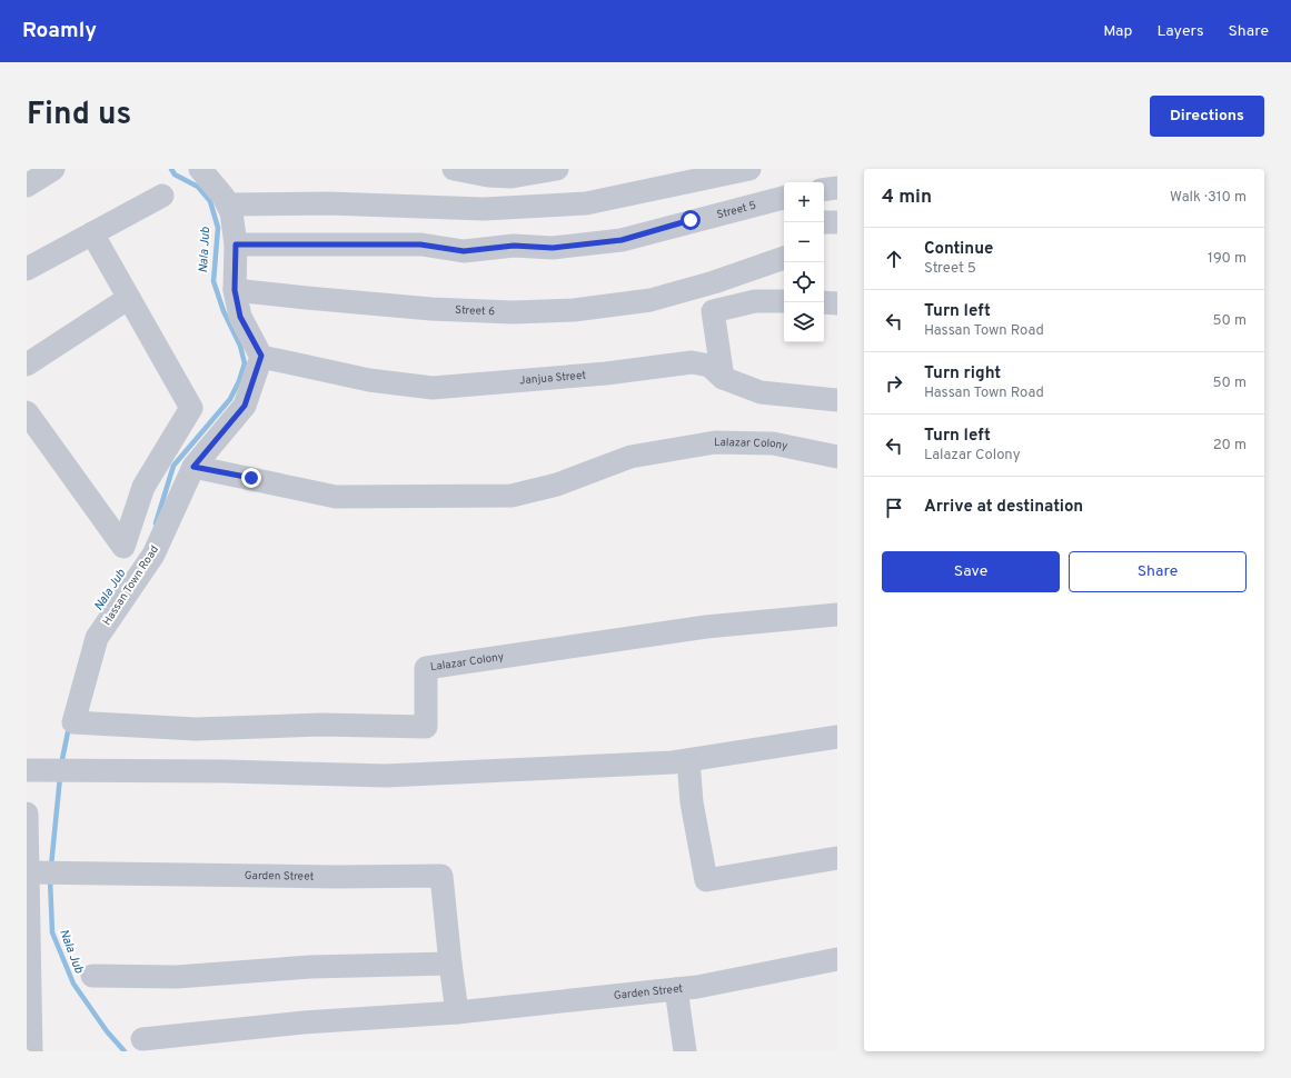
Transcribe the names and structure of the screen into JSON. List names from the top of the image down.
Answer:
{
  "streets": {
    "street": [
      "Street 5",
      "Street 6",
      "Janjua Street",
      "Lalazar Colony",
      "Hassan Town Road",
      "Garden Street"
    ]
  },
  "crossings": [
    ["Janjua Street", "Hassan Town Road"],
    ["Lalazar Colony", "Hassan Town Road"]
  ],
  "water": ["Nala Jub"],
  "page": {
    "header": "Roamly",
    "nav": ["Map", "Layers", "Share"],
    "title": "Find us",
    "buttons": [
      "Directions",
      ["Save", "Share"]
    ],
    "heading": ["4 min", "Walk · 310 m"],
    "map_buttons": ["+", "−"],
    "list": [
      ["Continue", "Street 5", "190 m"],
      ["Turn left", "Hassan Town Road", "50 m"],
      ["Turn right", "Hassan Town Road", "50 m"],
      ["Turn left", "Lalazar Colony", "20 m"],
      "Arrive at destination"
    ]
  }
}
